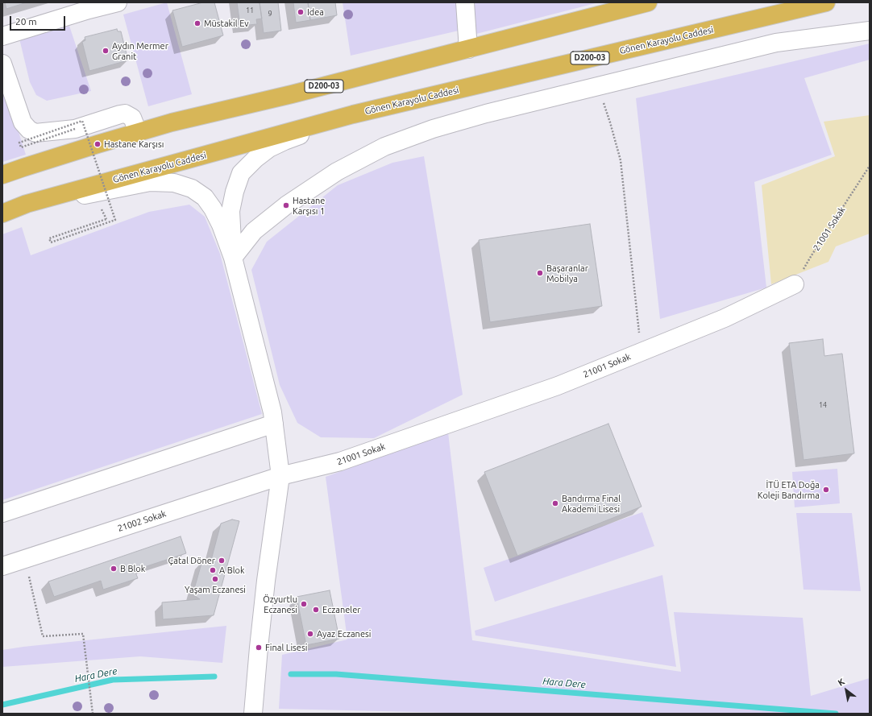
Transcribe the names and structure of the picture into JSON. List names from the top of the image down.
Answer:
{
  "streets": {
    "highway": ["Gönen Karayolu Caddesi", "D200-03"],
    "street": ["21001 Sokak", "21002 Sokak"]
  },
  "crossings": [
    ["21001 Sokak", "21002 Sokak"]
  ],
  "water": ["Hara Dere"],
  "places": [
    "Idea",
    "Müstakil Ev",
    "Aydın Mermer Granit",
    "Hastane Karşısı",
    "Hastane Karşısı 1",
    "Başaranlar Mobilya",
    "İTÜ ETA Doğa Koleji Bandırma",
    "Bandırma Final Akademi Lisesi",
    "Çatal Döner",
    "B Blok",
    "A Blok",
    "Yaşam Eczanesi",
    "Özyurtlu Eczanesi",
    "Eczaneler",
    "Ayaz Eczanesi",
    "Final Lisesi"
  ],
  "house_numbers": ["11", "9", "14"],
  "scale_bar": "20 m",
  "north": "top left"
}
